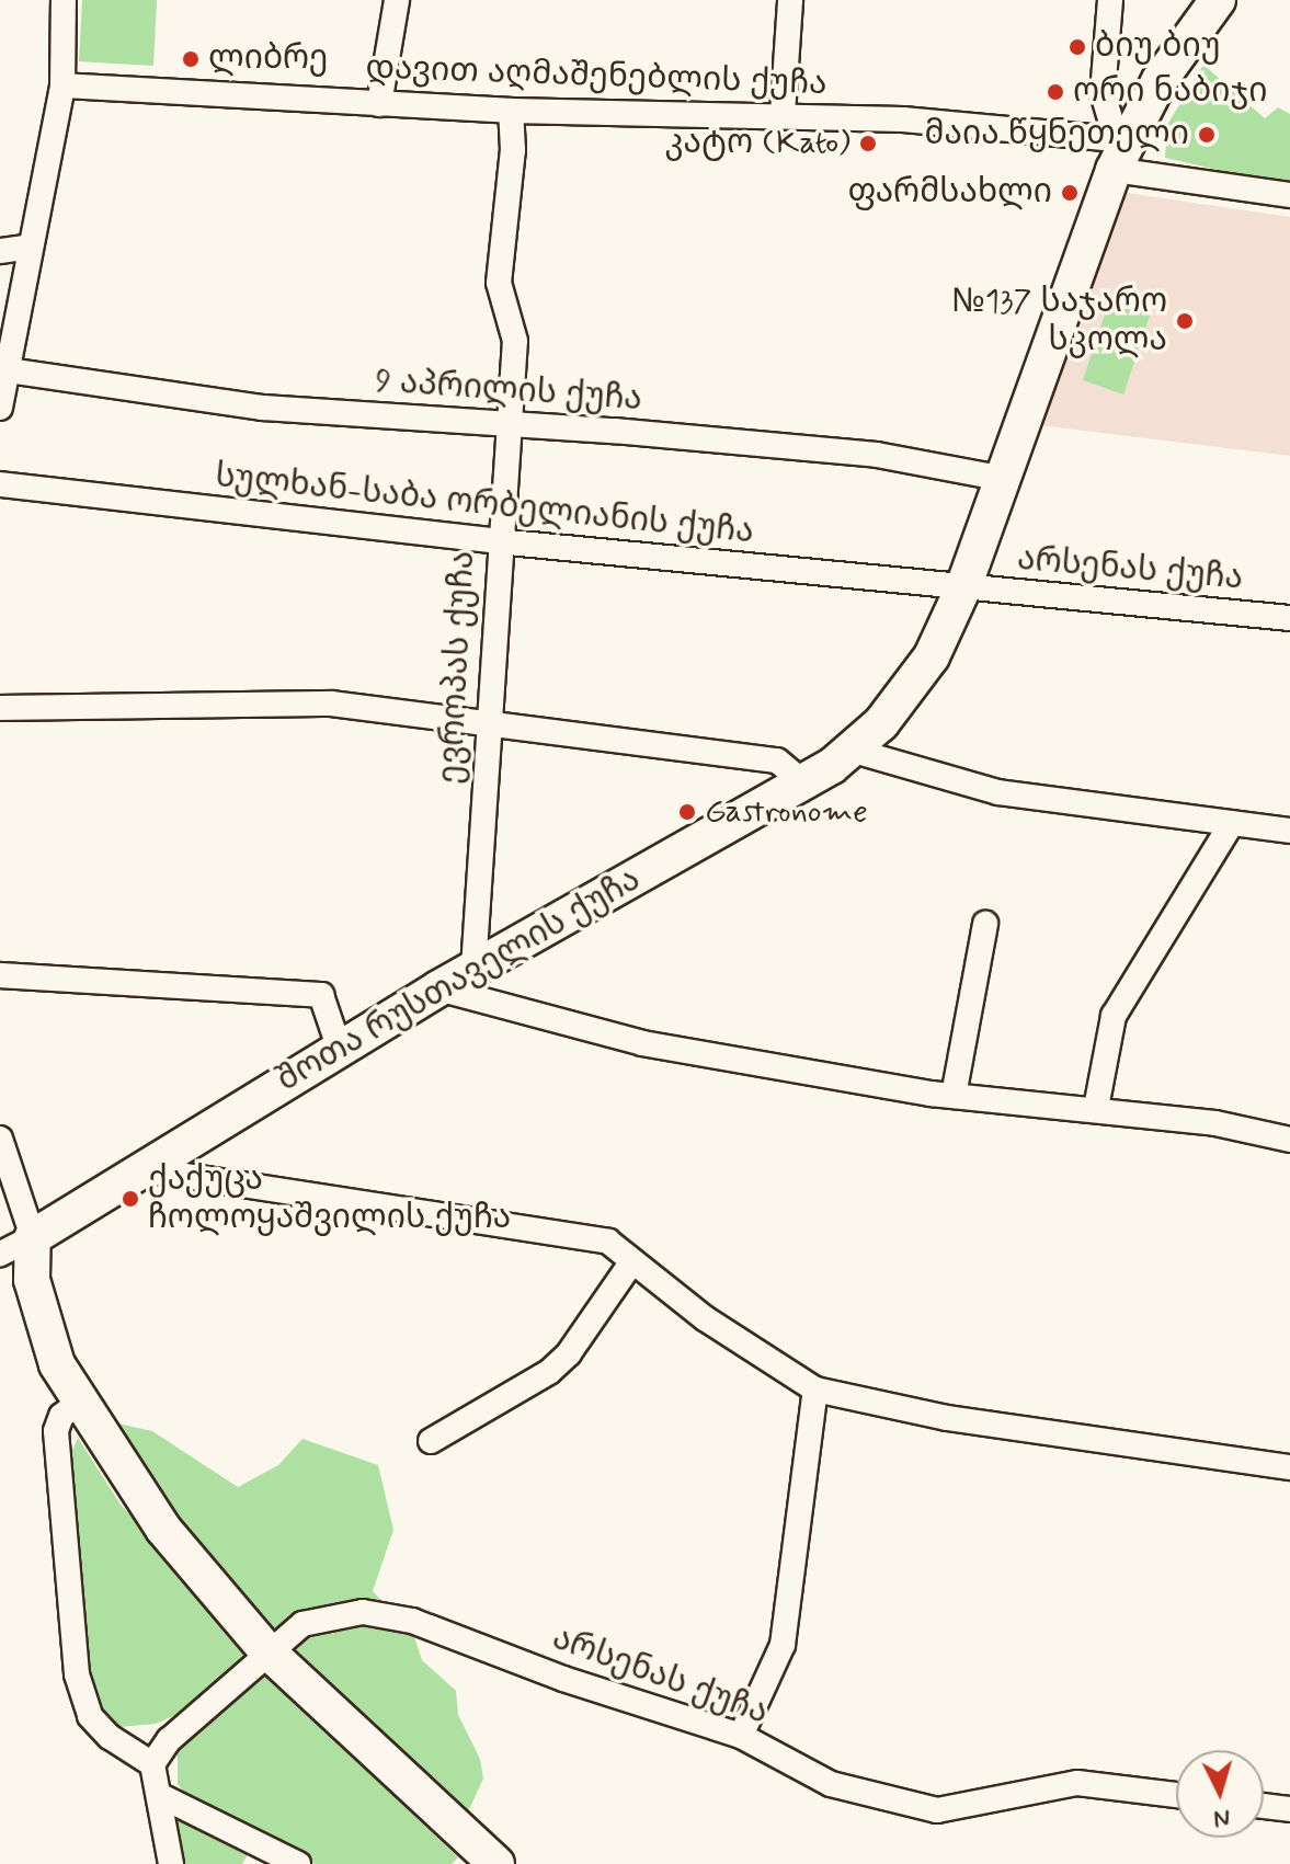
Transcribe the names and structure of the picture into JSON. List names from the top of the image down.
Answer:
{
  "streets": {
    "main road": ["შოთა რუსთაველის ქუჩა"],
    "street": [
      "დავით აღმაშენებლის ქუჩა",
      "9 აპრილის ქუჩა",
      "სულხან-საბა ორბელიანის ქუჩა",
      "არსენას ქუჩა",
      "ევროპას ქუჩა"
    ]
  },
  "crossings": [
    ["დავით აღმაშენებლის ქუჩა", "ევროპას ქუჩა"],
    ["დავით აღმაშენებლის ქუჩა", "შოთა რუსთაველის ქუჩა"],
    ["9 აპრილის ქუჩა", "ევროპას ქუჩა"],
    ["9 აპრილის ქუჩა", "შოთა რუსთაველის ქუჩა"],
    ["სულხან-საბა ორბელიანის ქუჩა", "არსენას ქუჩა"],
    ["სულხან-საბა ორბელიანის ქუჩა", "ევროპას ქუჩა"],
    ["სულხან-საბა ორბელიანის ქუჩა", "შოთა რუსთაველის ქუჩა"],
    ["არსენას ქუჩა", "შოთა რუსთაველის ქუჩა"],
    ["ევროპას ქუჩა", "შოთა რუსთაველის ქუჩა"]
  ],
  "places": [
    "ბიუ ბიუ",
    "ლიბრე",
    "ორი ნაბიჯი",
    "მაია წყნეთელი",
    "კატო (Kato)",
    "ფარმსახლი",
    "№137 საჯარო სკოლა",
    "Gastronome",
    "ქაქუცა ჩოლოყაშვილის ქუჩა"
  ],
  "north": "bottom"
}
